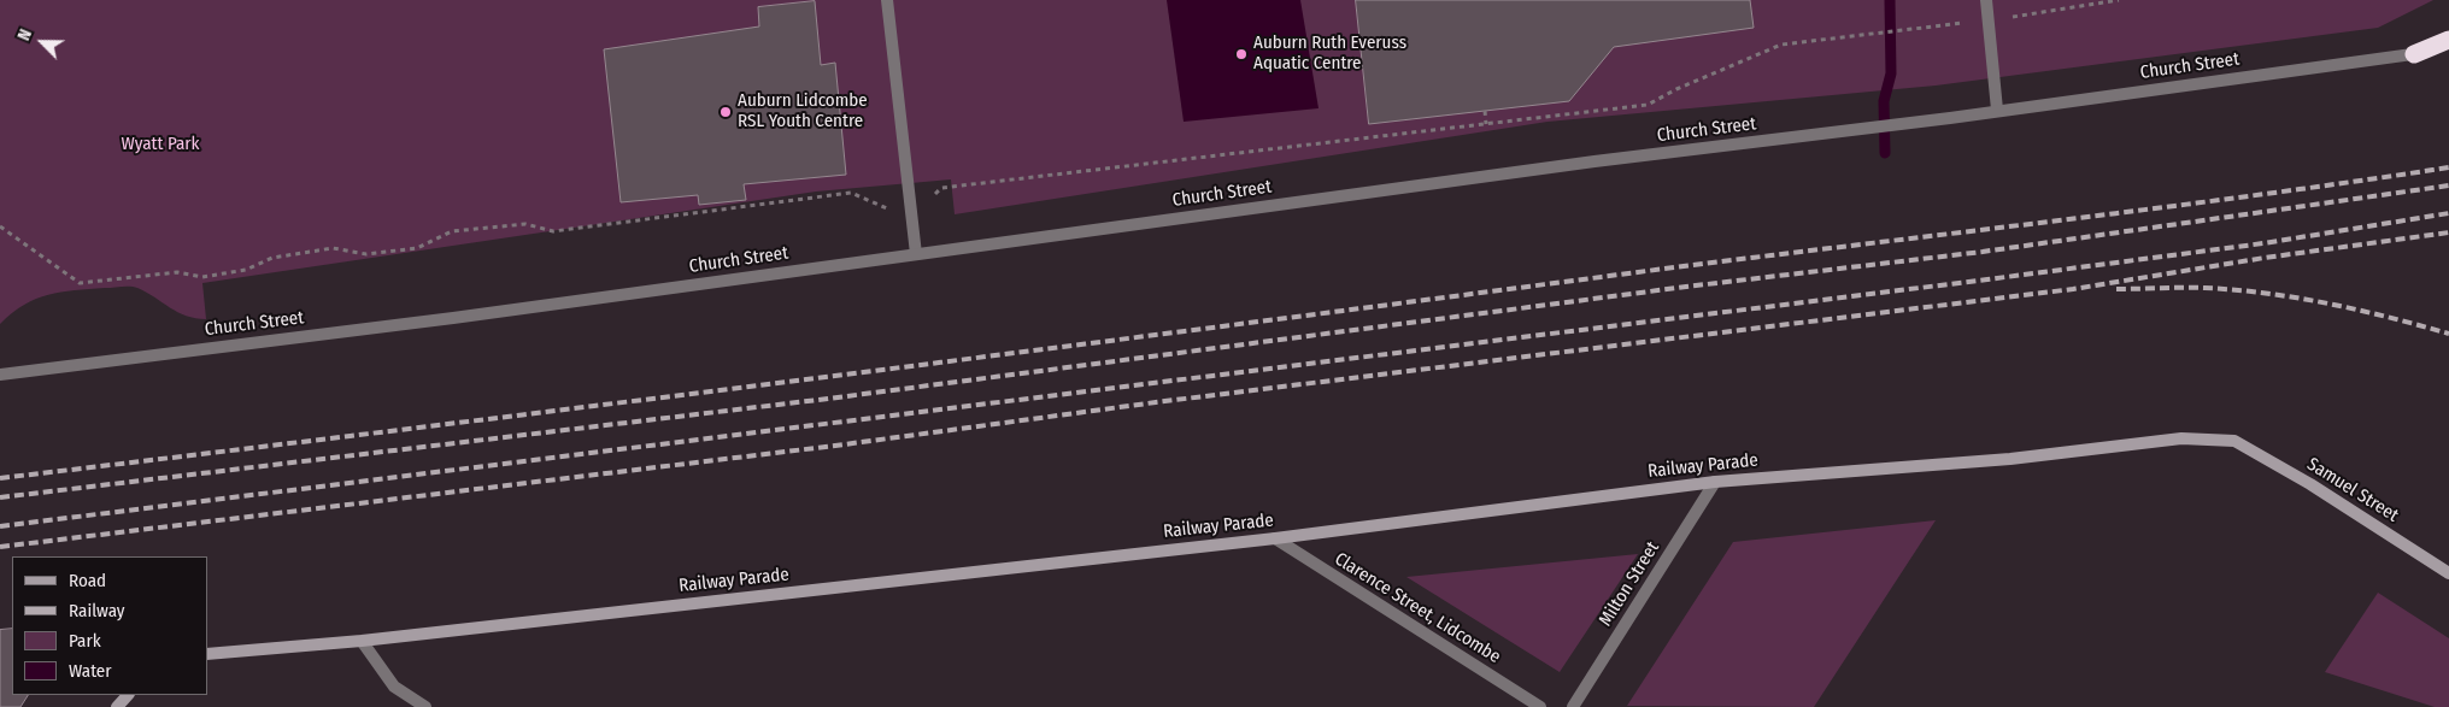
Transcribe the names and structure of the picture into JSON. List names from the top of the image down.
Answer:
{
  "streets": {
    "street": [
      "Church Street",
      "Railway Parade",
      "Samuel Street",
      "Milton Street",
      "Clarence Street, Lidcombe"
    ]
  },
  "crossings": [
    ["Railway Parade", "Samuel Street"],
    ["Railway Parade", "Milton Street"],
    ["Railway Parade", "Clarence Street, Lidcombe"]
  ],
  "parks": ["Wyatt Park"],
  "places": ["Auburn Ruth Everuss Aquatic Centre", "Auburn Lidcombe RSL Youth Centre"],
  "legend": [
    "Road",
    "Railway",
    "Park",
    "Water"
  ],
  "north": "top left"
}
